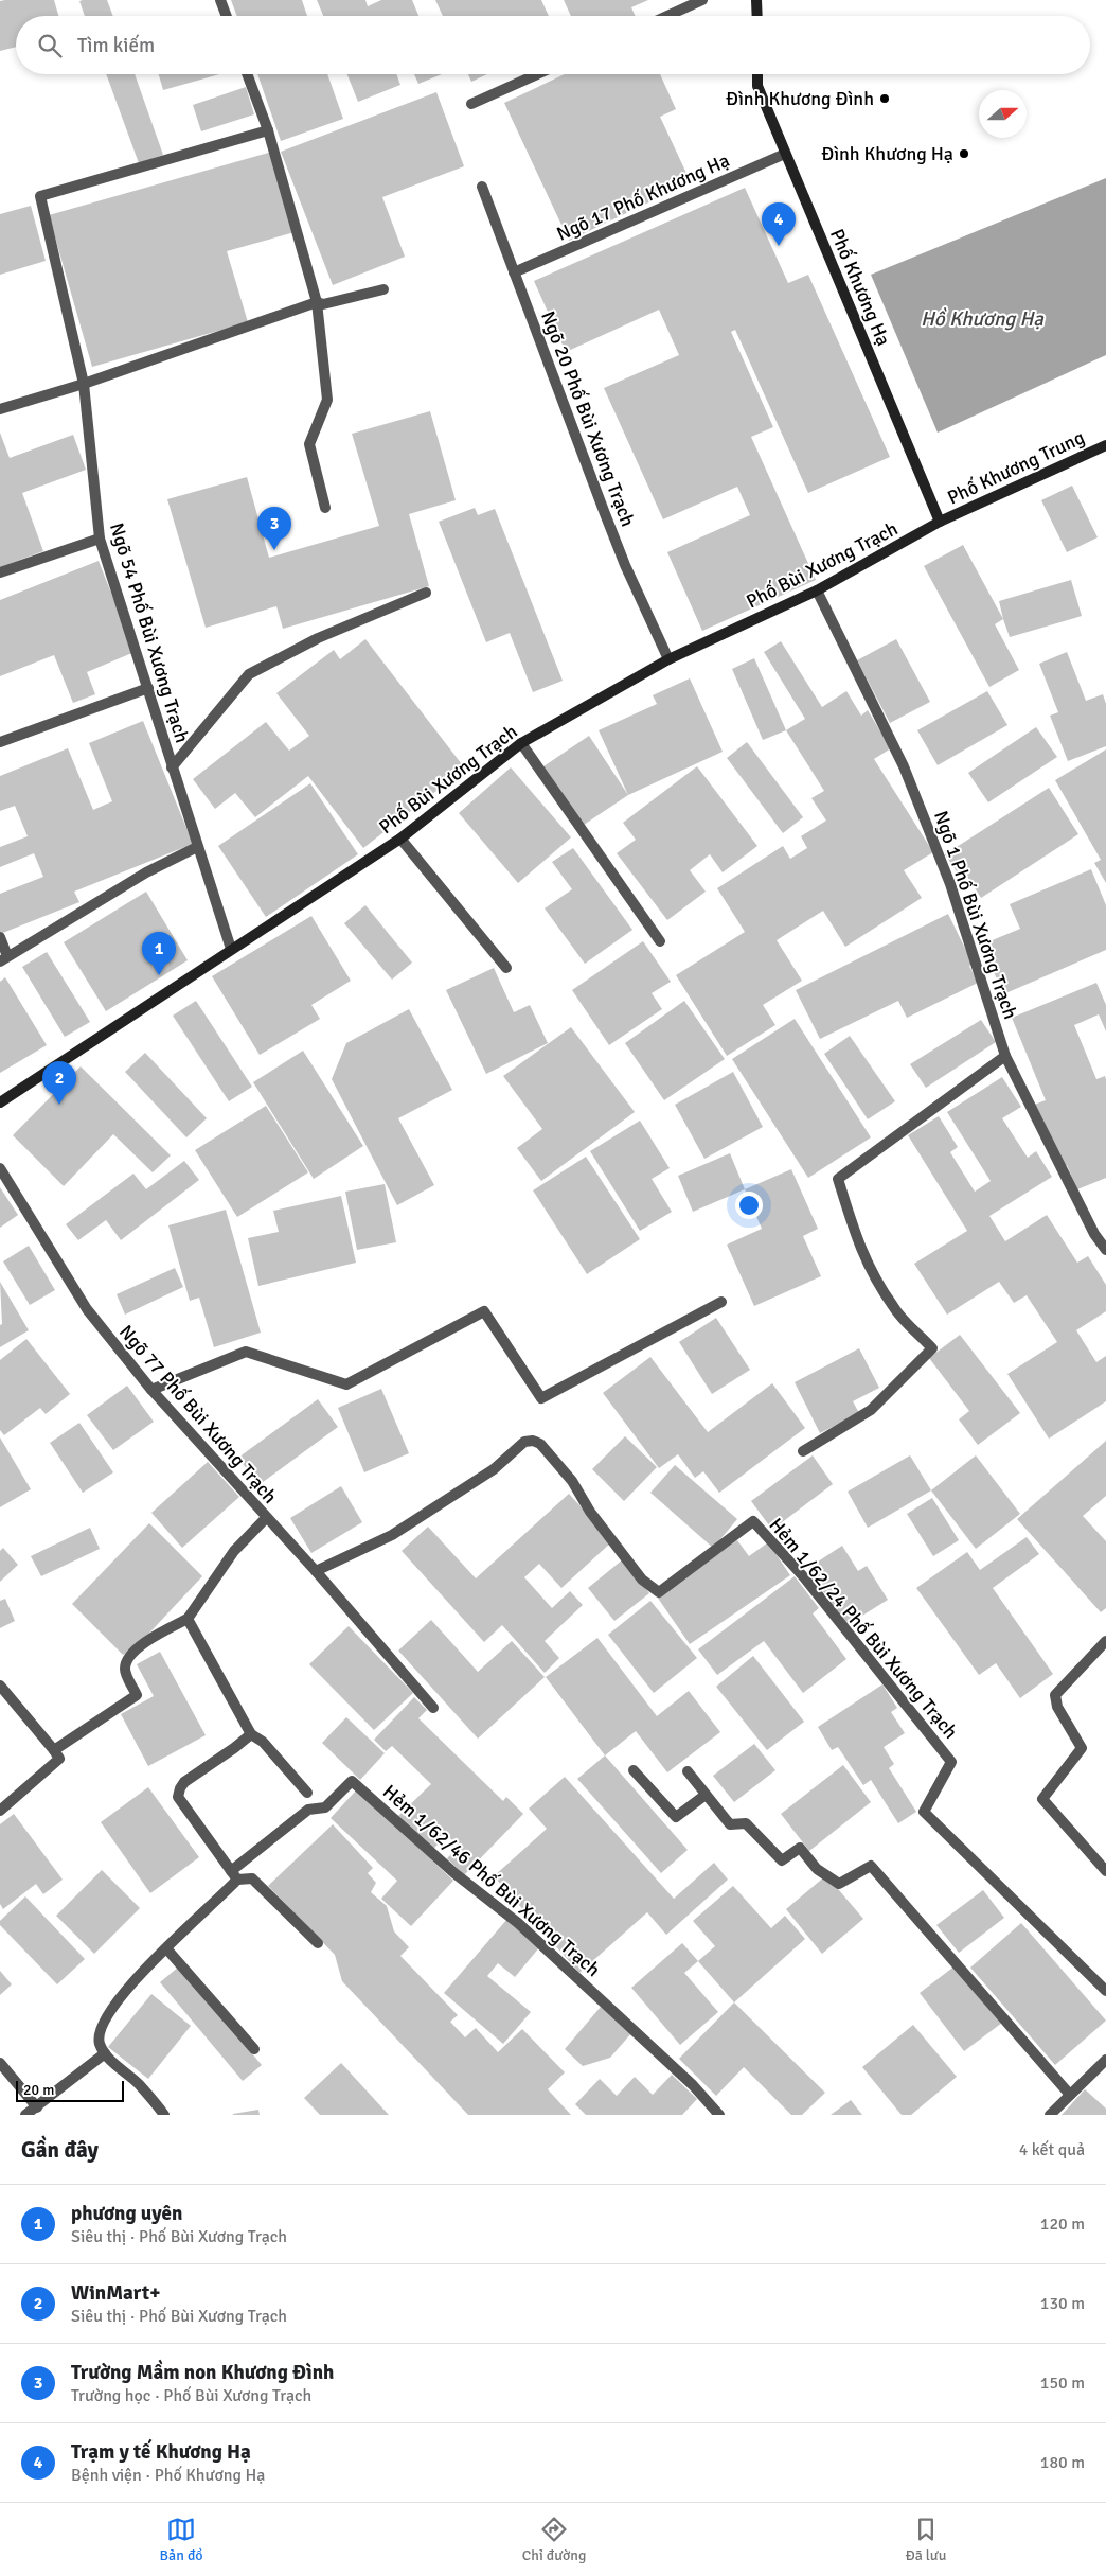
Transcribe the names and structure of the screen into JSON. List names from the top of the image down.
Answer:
{
  "streets": {
    "street": [
      "Ngõ 17 Phố Khương Hạ",
      "Phố Khương Hạ",
      "Ngõ 20 Phố Bùi Xương Trạch",
      "Phố Khương Trung",
      "Phố Bùi Xương Trạch",
      "Ngõ 54 Phố Bùi Xương Trạch",
      "Ngõ 1 Phố Bùi Xương Trạch",
      "Ngõ 77 Phố Bùi Xương Trạch",
      "Hẻm 1/62/24 Phố Bùi Xương Trạch",
      "Hẻm 1/62/46 Phố Bùi Xương Trạch"
    ]
  },
  "crossings": [
    ["Ngõ 17 Phố Khương Hạ", "Phố Khương Hạ"],
    ["Ngõ 17 Phố Khương Hạ", "Ngõ 20 Phố Bùi Xương Trạch"],
    ["Phố Khương Hạ", "Phố Khương Trung"],
    ["Phố Khương Hạ", "Phố Bùi Xương Trạch"],
    ["Ngõ 20 Phố Bùi Xương Trạch", "Phố Bùi Xương Trạch"],
    ["Phố Khương Trung", "Phố Bùi Xương Trạch"],
    ["Phố Bùi Xương Trạch", "Ngõ 54 Phố Bùi Xương Trạch"],
    ["Phố Bùi Xương Trạch", "Ngõ 1 Phố Bùi Xương Trạch"]
  ],
  "water": ["Hồ Khương Hạ"],
  "places": ["Đình Khương Đình", "Đình Khương Hạ"],
  "scale_bar": "20 m",
  "north": "right",
  "page": {
    "search": "Tìm kiếm",
    "pins": [
      "4",
      "3",
      "1",
      "2"
    ],
    "scale": "20 m",
    "heading": ["Gần đây", "4 kết quả"],
    "list": [
      {
        "mark": "1",
        "name": "phương uyên",
        "note": "Siêu thị · Phố Bùi Xương Trạch",
        "value": "120 m"
      },
      {
        "mark": "2",
        "name": "WinMart+",
        "note": "Siêu thị · Phố Bùi Xương Trạch",
        "value": "130 m"
      },
      {
        "mark": "3",
        "name": "Trường Mầm non Khương Đình",
        "note": "Trường học · Phố Bùi Xương Trạch",
        "value": "150 m"
      },
      {
        "mark": "4",
        "name": "Trạm y tế Khương Hạ",
        "note": "Bệnh viện · Phố Khương Hạ",
        "value": "180 m"
      }
    ],
    "nav": ["Bản đồ", "Chỉ đường", "Đã lưu"]
  }
}
